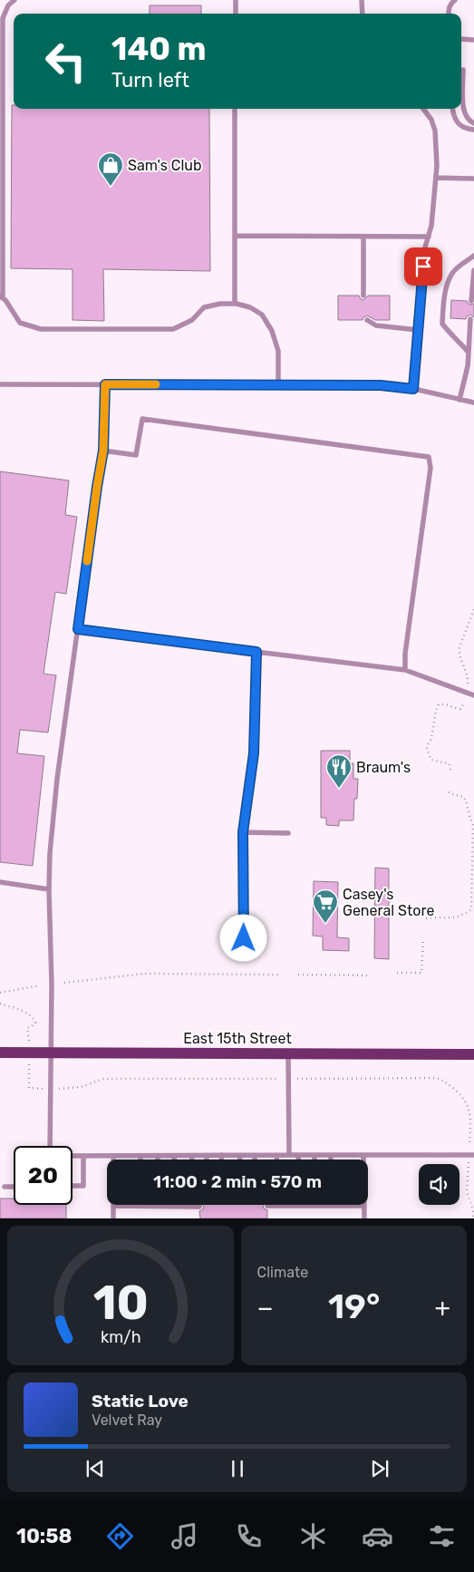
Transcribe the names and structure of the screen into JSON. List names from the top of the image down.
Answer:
{
  "streets": {
    "main road": ["East 15th Street"]
  },
  "places": {
    "shop": ["Sam's Club"],
    "restaurant": ["Braum's"],
    "supermarket": ["Casey's General Store"]
  },
  "page": {
    "turn": ["140 m", "Turn left"],
    "limit": "20",
    "trip": "11:00 · 2 min · 570 m",
    "tile": "Climate",
    "heat": ["−", "19°", "+"],
    "song": ["Static Love", "Velvet Ray"],
    "tabs": "10:58",
    "gauge": ["10", "km/h"]
  }
}
